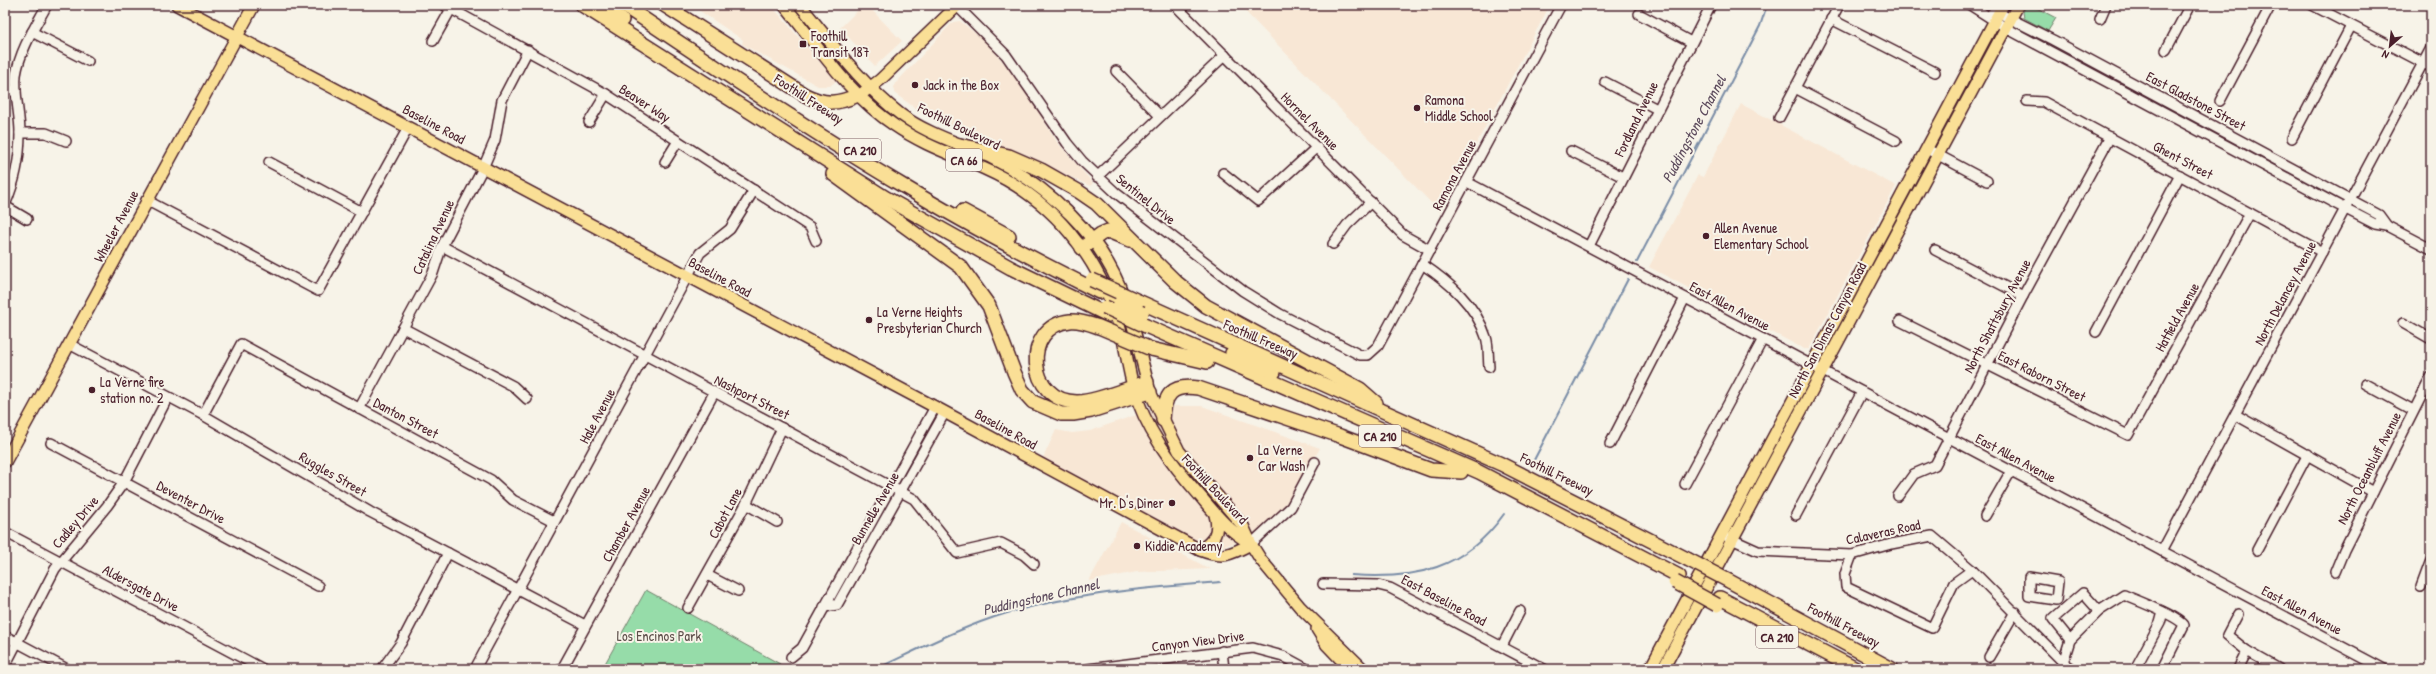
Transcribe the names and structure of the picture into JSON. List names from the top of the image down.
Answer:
{
  "streets": {
    "highway": ["Foothill Freeway", "CA 210"],
    "main road": [
      "Baseline Road",
      "Foothill Boulevard",
      "CA 66",
      "Wheeler Avenue",
      "North San Dimas Canyon Road"
    ],
    "street": [
      "East Gladstone Street",
      "Beaver Way",
      "Fordland Avenue",
      "Hormel Avenue",
      "Ghent Street",
      "Ramona Avenue",
      "Sentinel Drive",
      "Catalina Avenue",
      "North Delancey Avenue",
      "East Allen Avenue",
      "North Shaftsbury Avenue",
      "Hatfield Avenue",
      "East Raborn Street",
      "Nashport Street",
      "Hale Avenue",
      "Danton Street",
      "North Oceanbluff Avenue",
      "Ruggles Street",
      "Deventer Drive",
      "Bunnelle Avenue",
      "Cabot Lane",
      "Cadley Drive",
      "Chamber Avenue",
      "Calaveras Road",
      "Aldersgate Drive",
      "East Baseline Road",
      "Canyon View Drive"
    ]
  },
  "crossings": [
    ["East Gladstone Street", "North Delancey Avenue"],
    ["East Gladstone Street", "North San Dimas Canyon Road"],
    ["Beaver Way", "Catalina Avenue"],
    ["Beaver Way", "Hale Avenue"],
    ["Fordland Avenue", "East Allen Avenue"],
    ["Hormel Avenue", "Ramona Avenue"],
    ["Baseline Road", "Foothill Boulevard"],
    ["Baseline Road", "Wheeler Avenue"],
    ["Baseline Road", "Catalina Avenue"],
    ["Baseline Road", "Hale Avenue"],
    ["Baseline Road", "Bunnelle Avenue"],
    ["Ghent Street", "North Delancey Avenue"],
    ["Ghent Street", "North Shaftsbury Avenue"],
    ["Ghent Street", "Hatfield Avenue"],
    ["Ramona Avenue", "Sentinel Drive"],
    ["Ramona Avenue", "East Allen Avenue"],
    ["Wheeler Avenue", "Ruggles Street"],
    ["Catalina Avenue", "Nashport Street"],
    ["Catalina Avenue", "Danton Street"],
    ["North Delancey Avenue", "East Allen Avenue"],
    ["East Allen Avenue", "North Shaftsbury Avenue"],
    ["East Allen Avenue", "North San Dimas Canyon Road"],
    ["North Shaftsbury Avenue", "East Raborn Street"],
    ["Hatfield Avenue", "East Raborn Street"],
    ["North San Dimas Canyon Road", "Calaveras Road"],
    ["Nashport Street", "Hale Avenue"],
    ["Nashport Street", "Bunnelle Avenue"],
    ["Nashport Street", "Cabot Lane"],
    ["Nashport Street", "Chamber Avenue"],
    ["Hale Avenue", "Danton Street"],
    ["Hale Avenue", "Ruggles Street"],
    ["Danton Street", "Ruggles Street"],
    ["Ruggles Street", "Cadley Drive"],
    ["Ruggles Street", "Chamber Avenue"],
    ["Deventer Drive", "Cadley Drive"],
    ["Cadley Drive", "Aldersgate Drive"]
  ],
  "water": ["Puddingstone Channel"],
  "parks": ["Los Encinos Park"],
  "places": {
    "transit": ["Foothill Transit 187"],
    "other": [
      "Jack in the Box",
      "Ramona Middle School",
      "Allen Avenue Elementary School",
      "La Verne Heights Presbyterian Church",
      "La Verne fire station no. 2",
      "La Verne Car Wash",
      "Mr. D's Diner",
      "Kiddie Academy"
    ]
  },
  "north": "bottom left"
}
